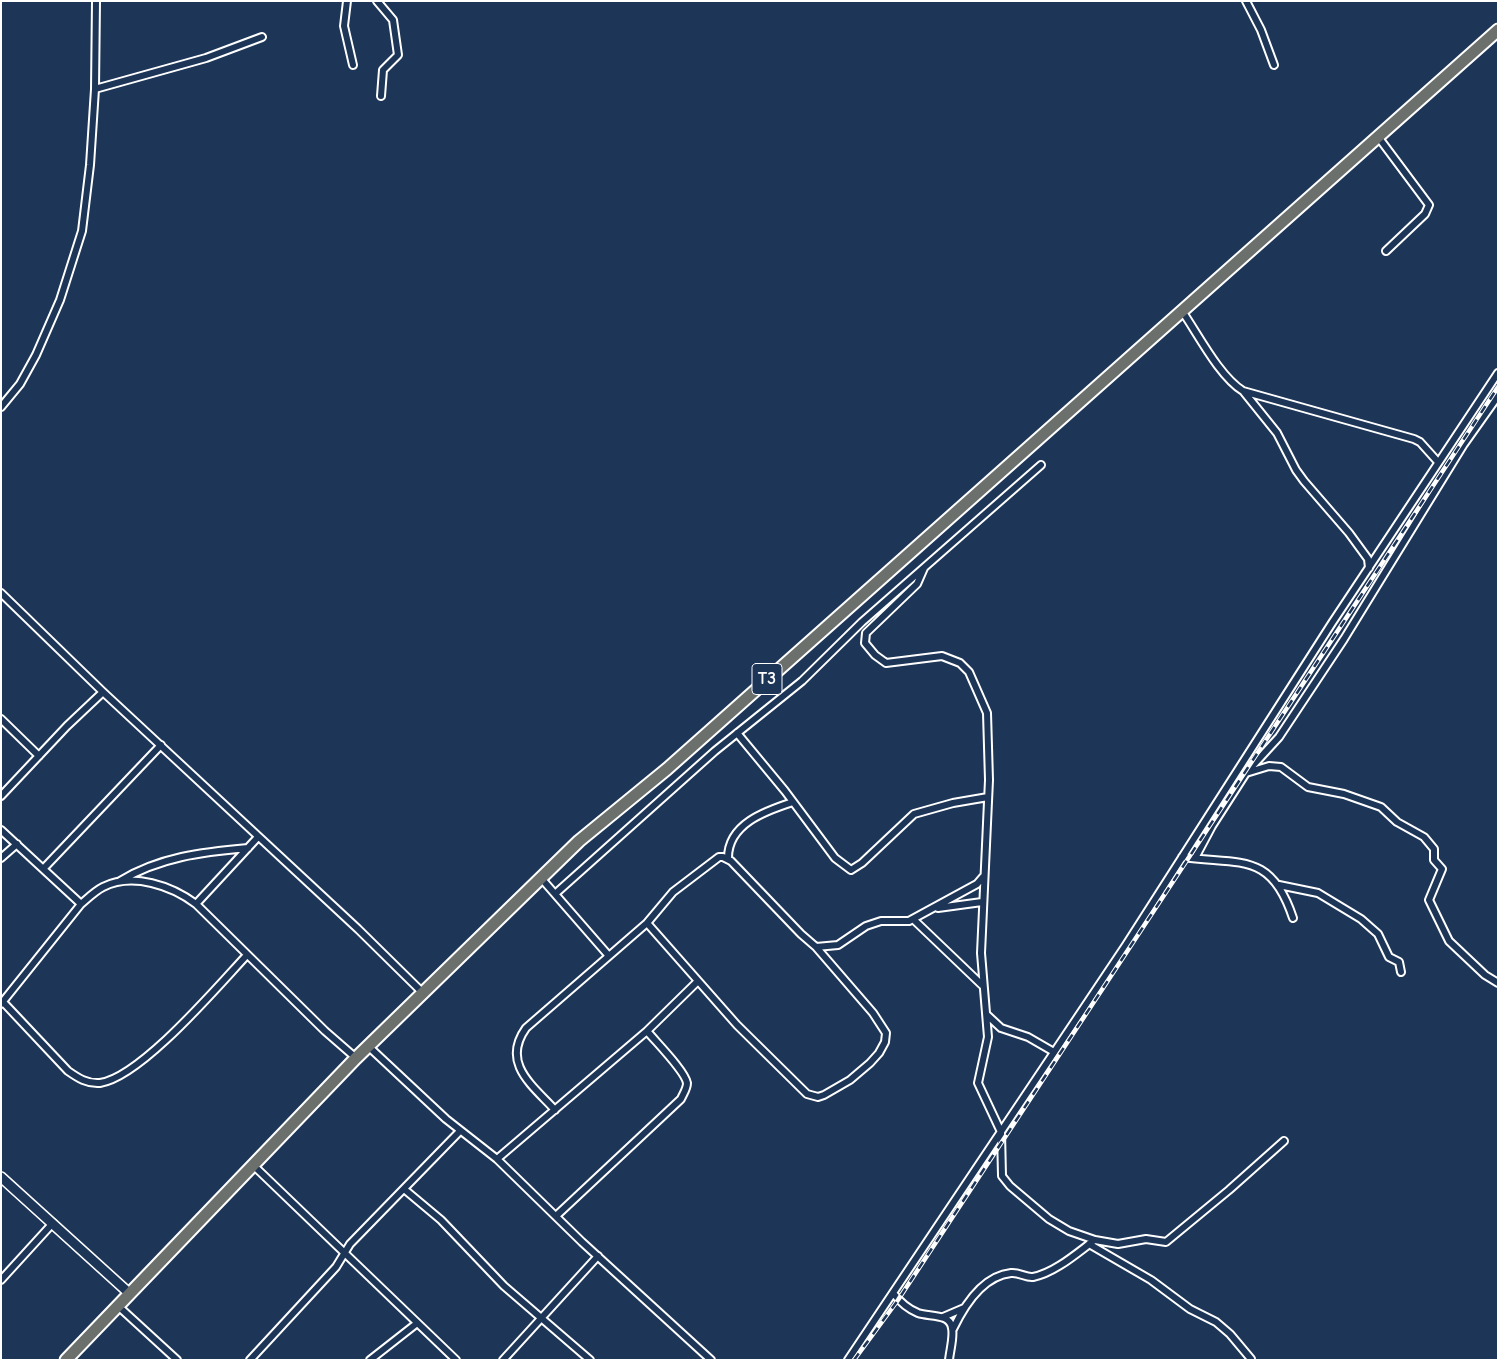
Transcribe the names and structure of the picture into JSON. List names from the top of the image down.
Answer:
{
  "streets": {
    "highway": ["T3"]
  }
}
